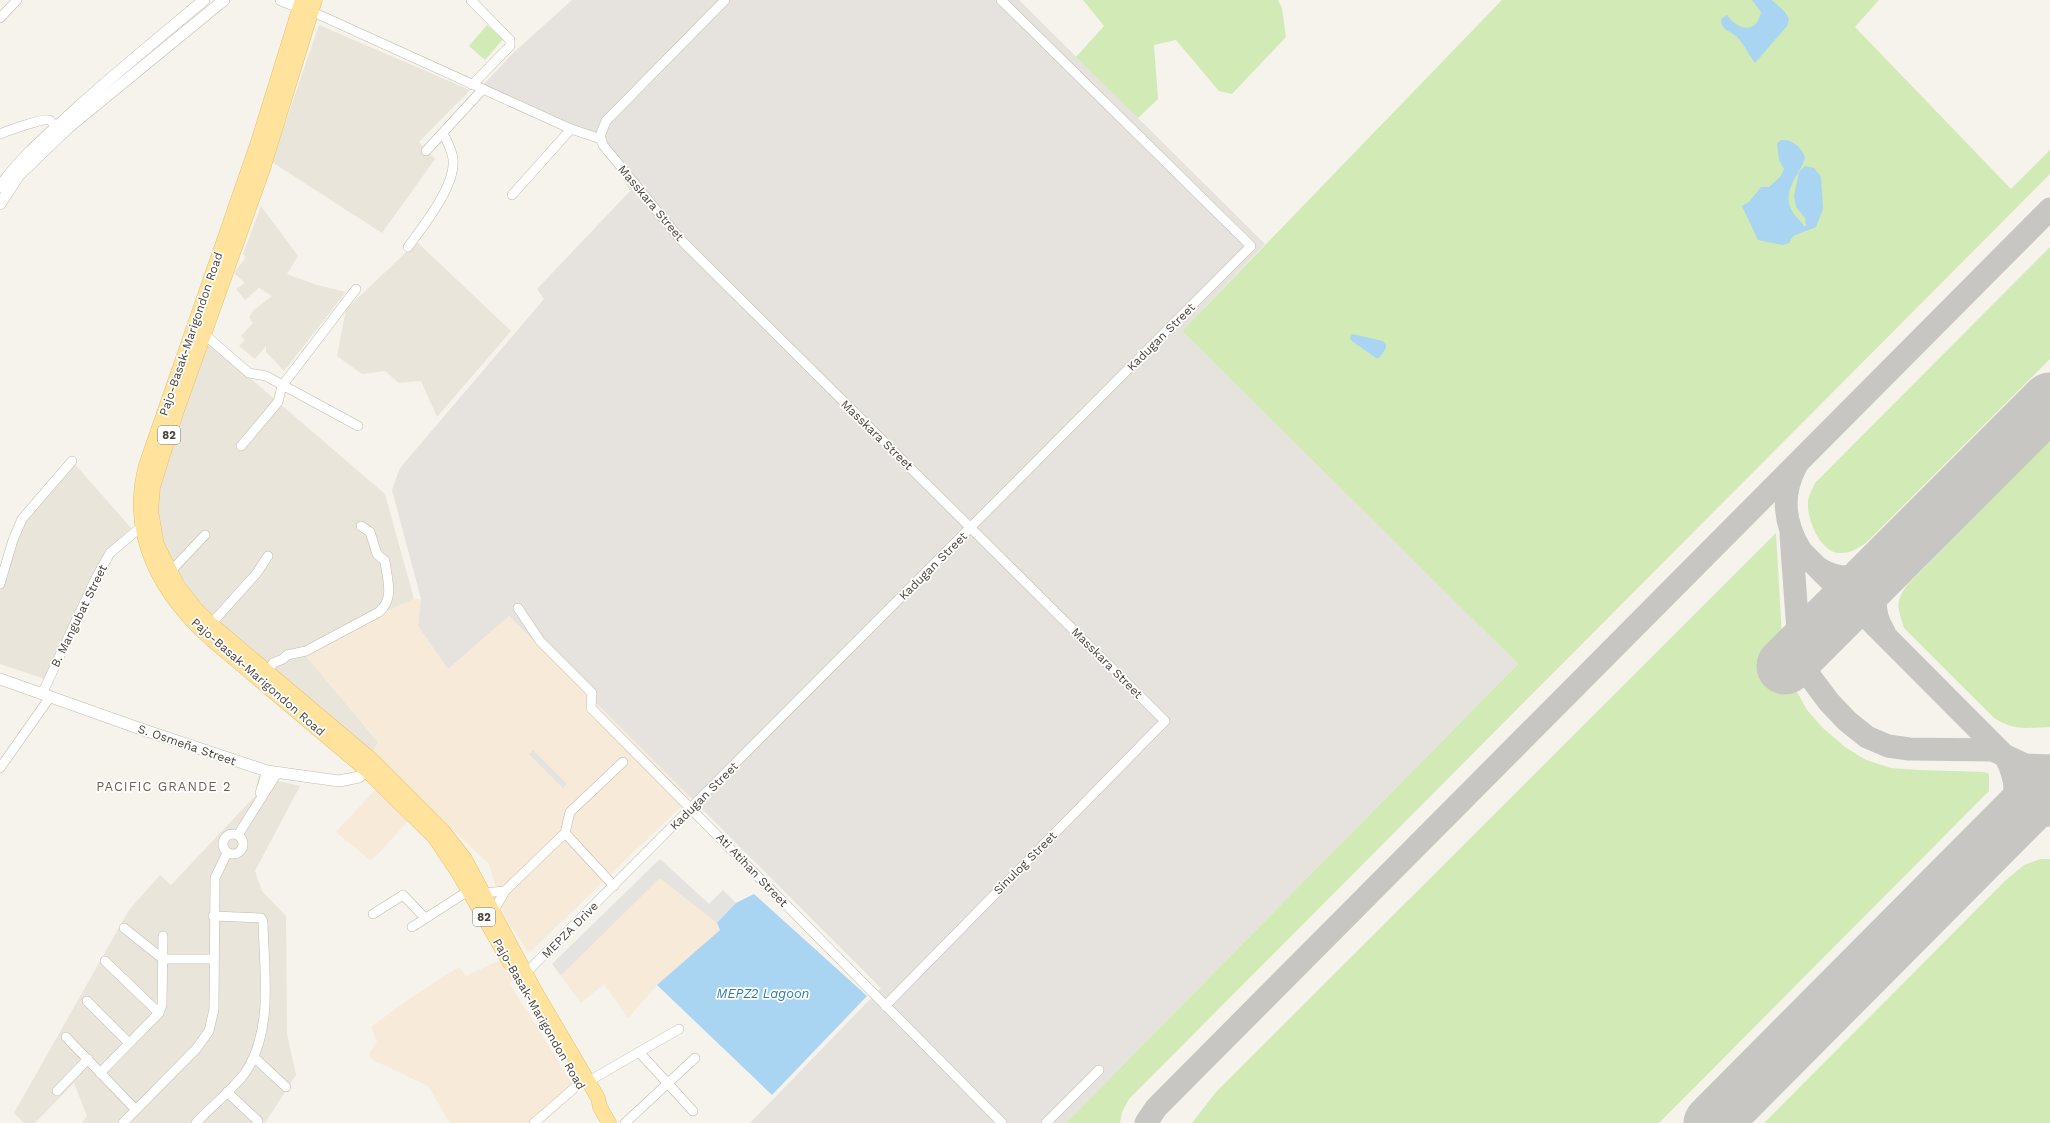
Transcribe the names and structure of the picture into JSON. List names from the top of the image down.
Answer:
{
  "streets": {
    "main road": ["Pajo-Basak-Marigondon Road", "82"],
    "street": [
      "Masskara Street",
      "Kadugan Street",
      "B. Mangubat Street",
      "S. Osmeña Street",
      "Sinulog Street",
      "Ati Atihan Street",
      "MEPZA Drive"
    ]
  },
  "crossings": [
    ["Masskara Street", "Kadugan Street"],
    ["Masskara Street", "Sinulog Street"],
    ["Pajo-Basak-Marigondon Road", "B. Mangubat Street"],
    ["Pajo-Basak-Marigondon Road", "S. Osmeña Street"],
    ["Pajo-Basak-Marigondon Road", "MEPZA Drive"],
    ["Kadugan Street", "Ati Atihan Street"],
    ["Kadugan Street", "MEPZA Drive"],
    ["B. Mangubat Street", "S. Osmeña Street"],
    ["Sinulog Street", "Ati Atihan Street"]
  ],
  "districts": ["PACIFIC GRANDE 2"],
  "water": ["MEPZ2 Lagoon"]
}
